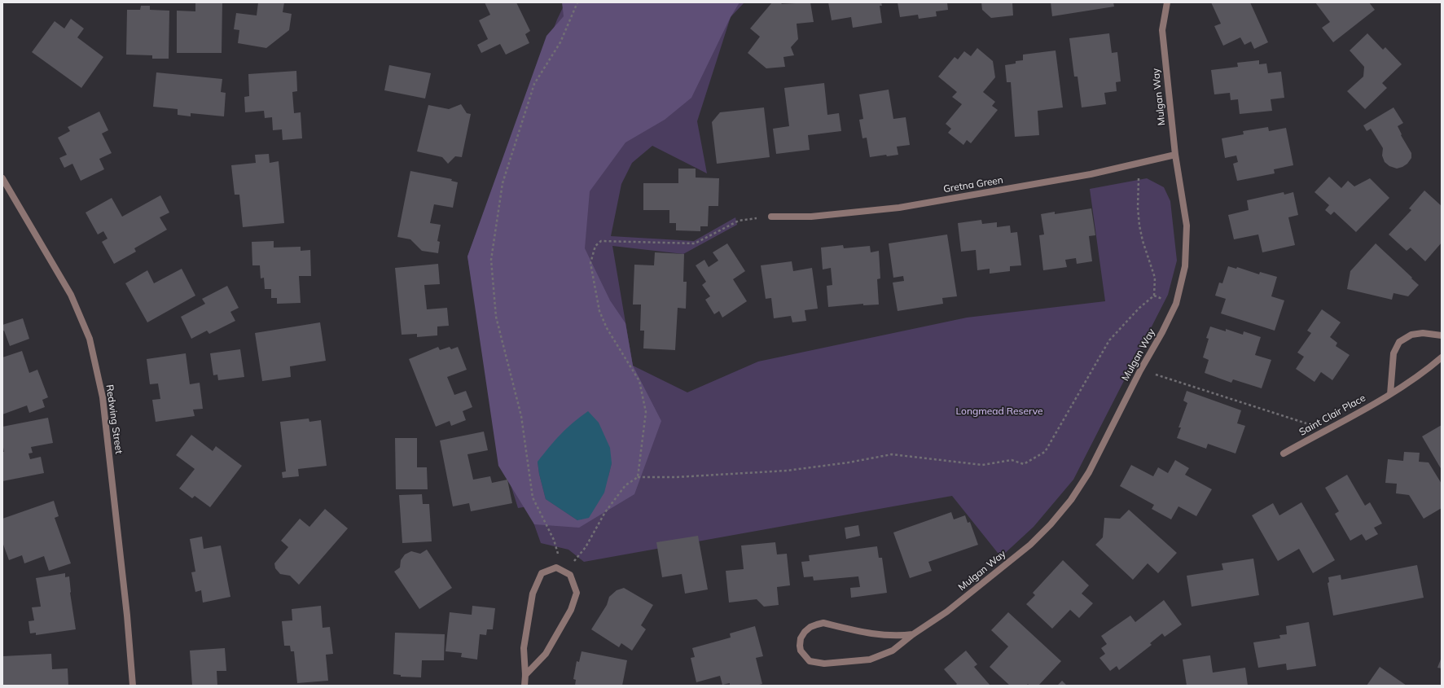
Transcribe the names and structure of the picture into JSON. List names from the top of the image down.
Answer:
{
  "streets": {
    "street": [
      "Mulgan Way",
      "Gretna Green",
      "Saint Clair Place",
      "Redwing Street"
    ]
  },
  "crossings": [
    ["Mulgan Way", "Gretna Green"]
  ],
  "parks": ["Longmead Reserve"]
}
